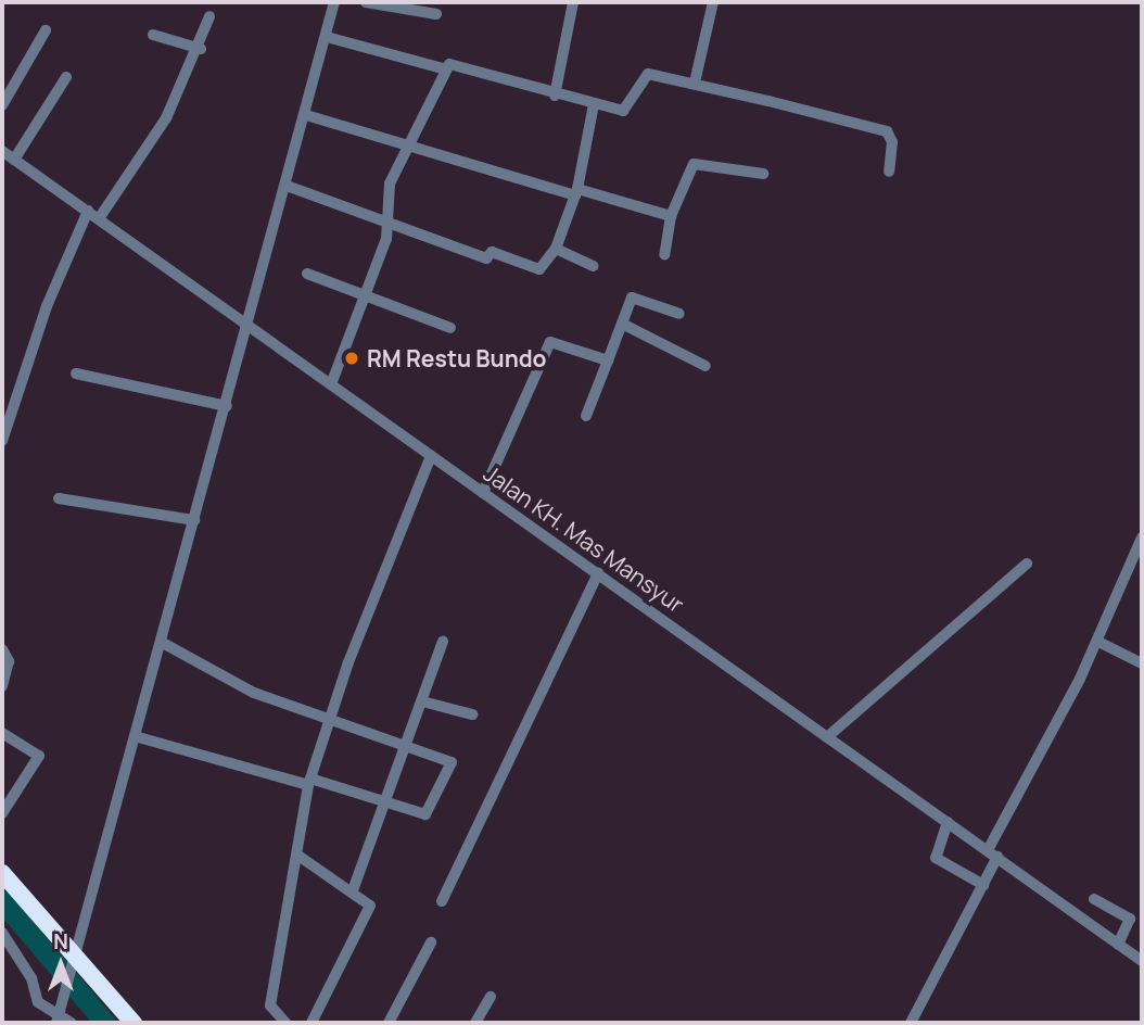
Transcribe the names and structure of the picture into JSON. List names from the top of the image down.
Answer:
{
  "streets": {
    "street": ["Jalan KH. Mas Mansyur"]
  },
  "places": ["RM Restu Bundo"],
  "north": "top"
}
